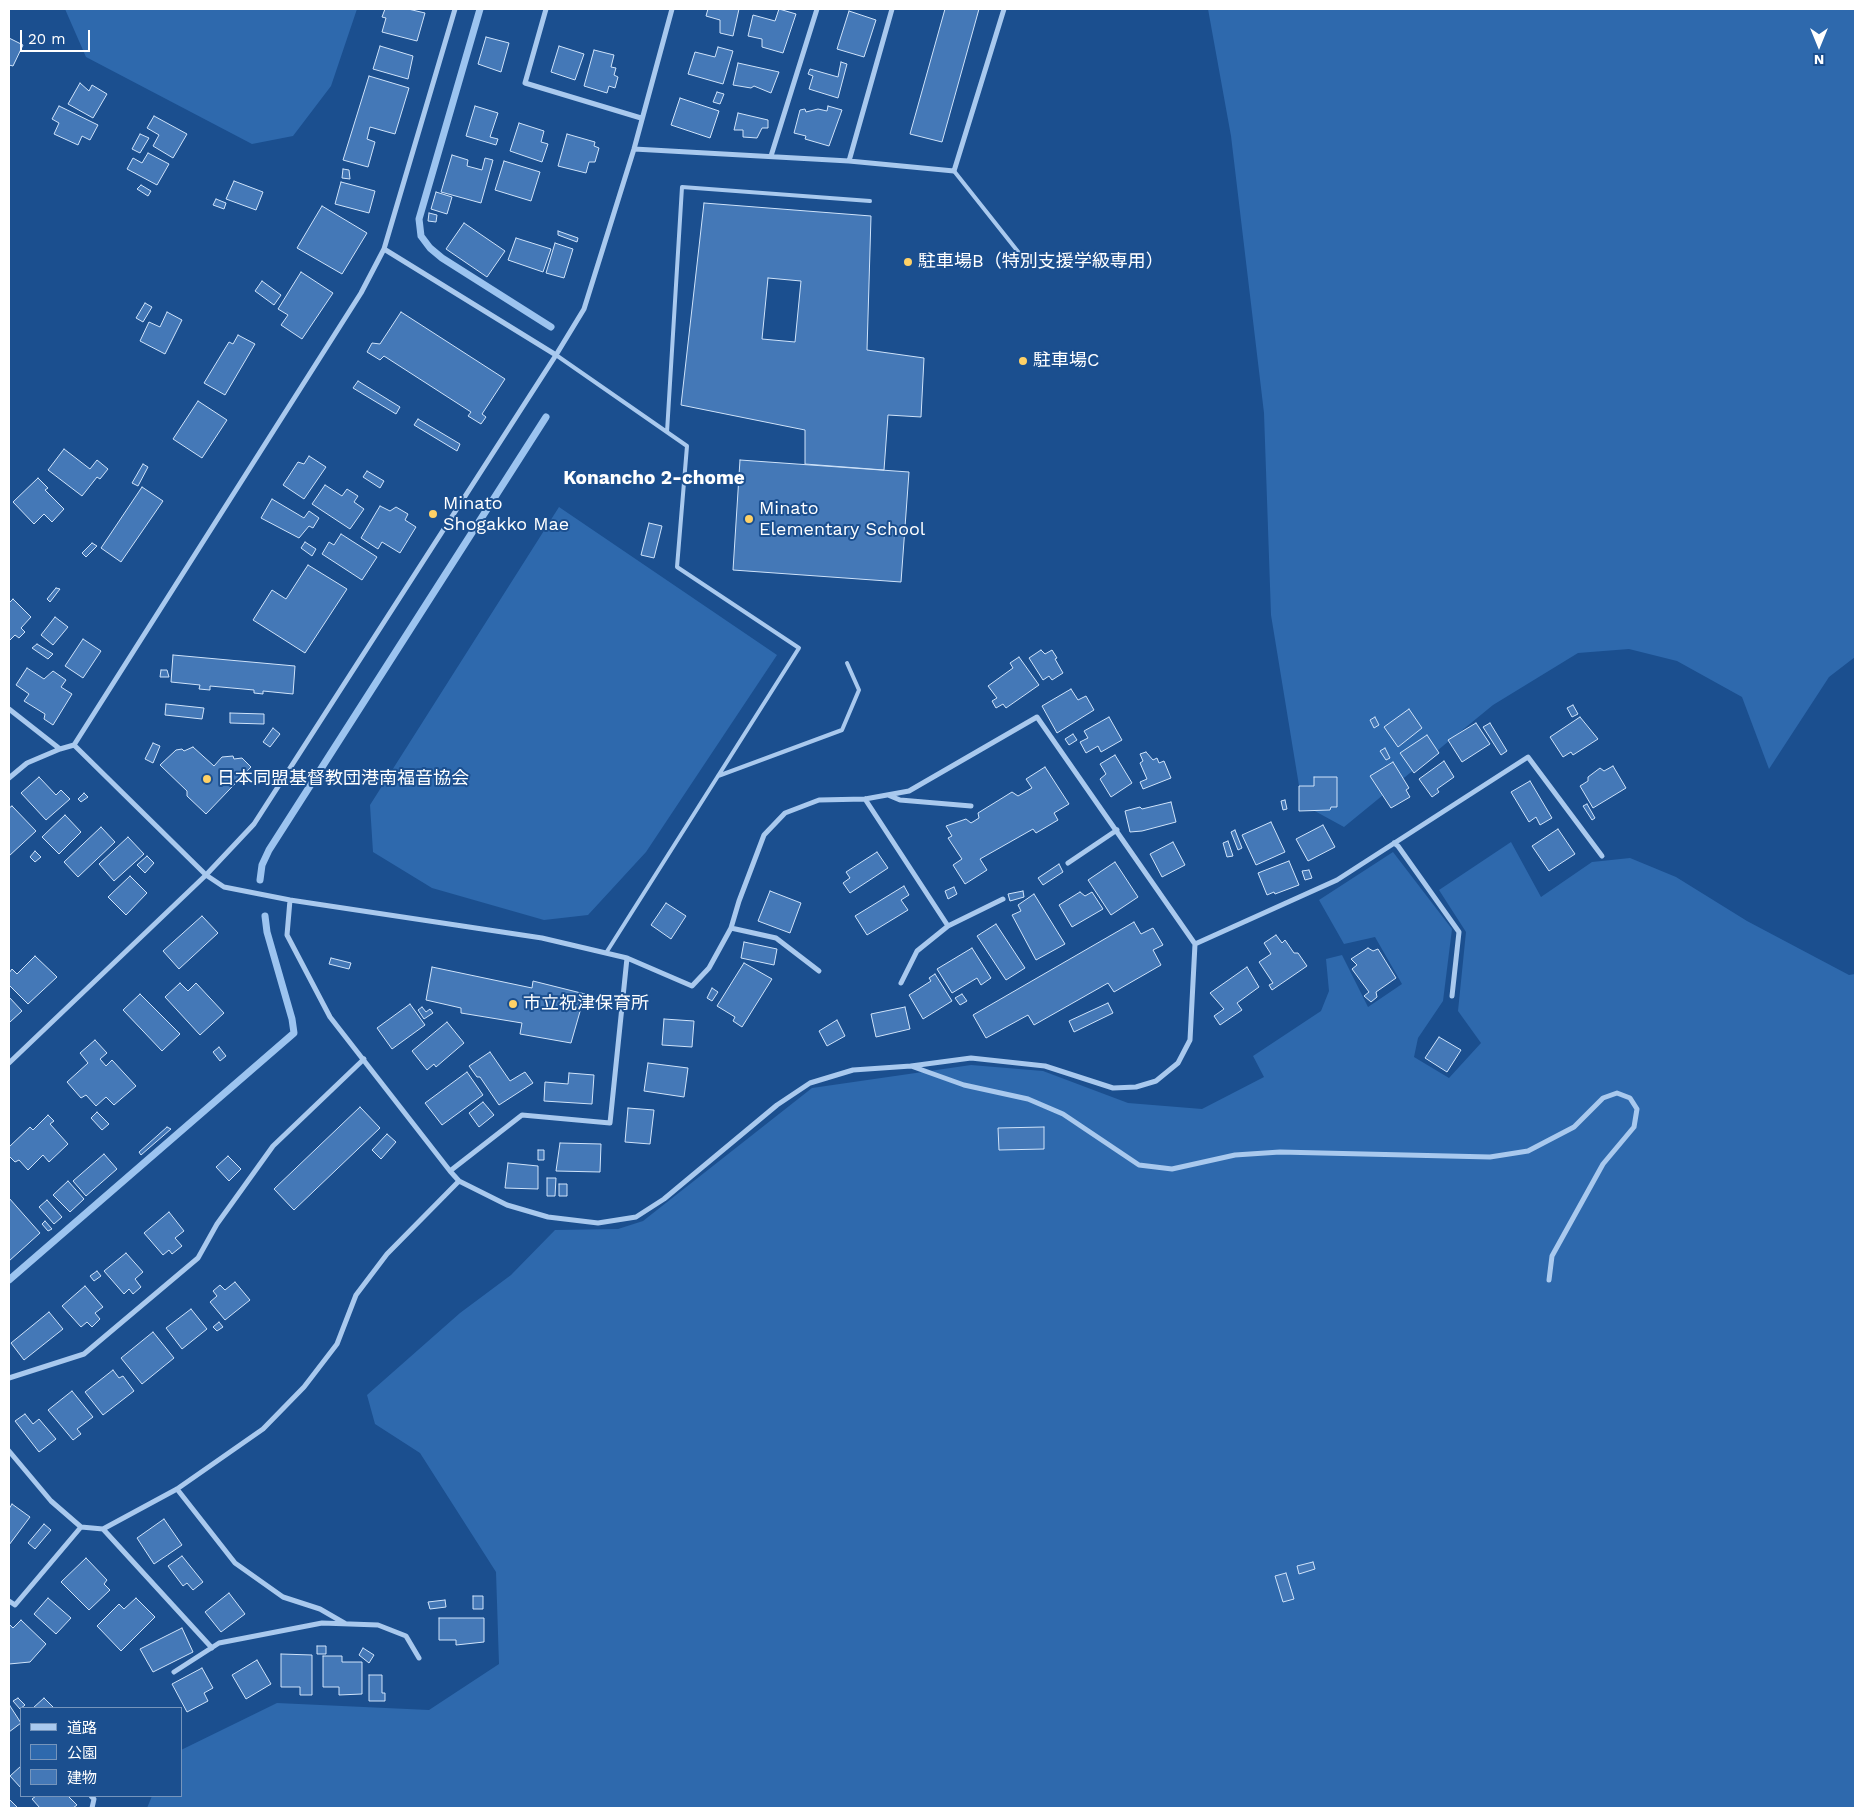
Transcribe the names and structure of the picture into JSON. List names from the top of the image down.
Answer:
{
  "districts": ["Konancho 2-chome"],
  "places": [
    "駐車場B（特別支援学級専用）",
    "駐車場C",
    "Minato Shogakko Mae",
    "Minato Elementary School",
    "日本同盟基督教団港南福音協会",
    "市立祝津保育所"
  ],
  "legend": ["道路", "公園", "建物"],
  "scale_bar": "20 m",
  "north": "bottom"
}
